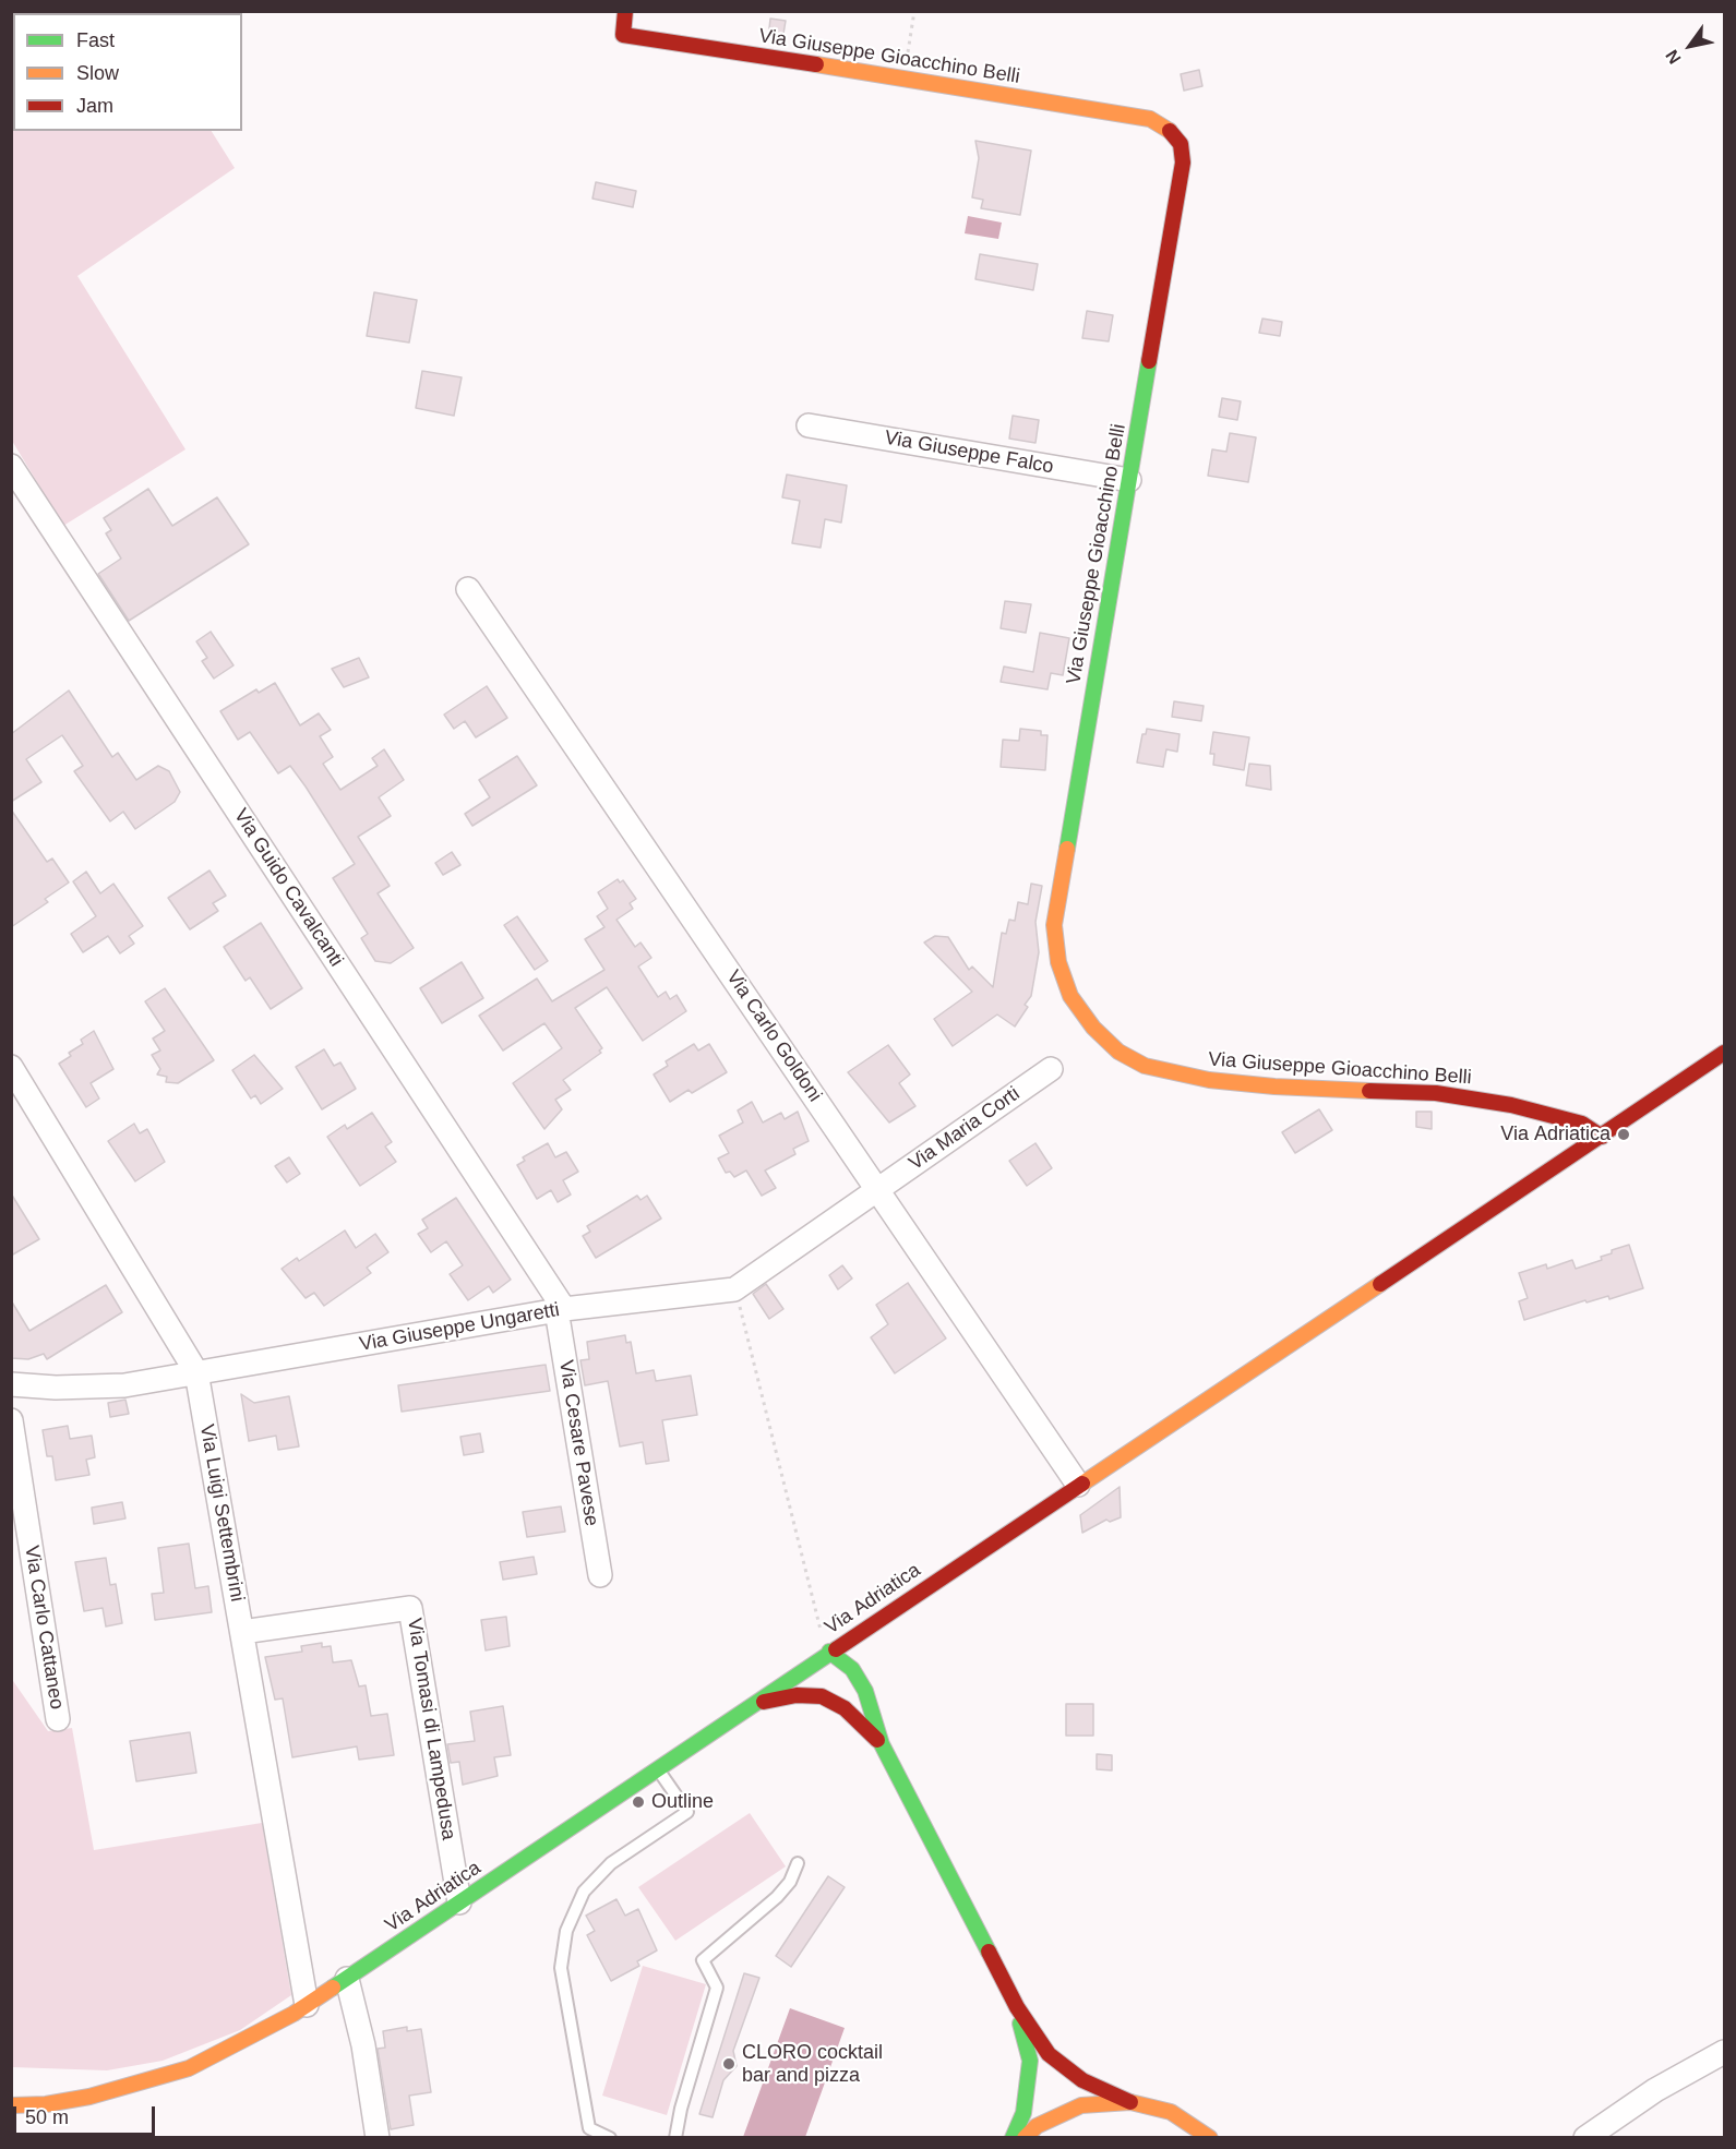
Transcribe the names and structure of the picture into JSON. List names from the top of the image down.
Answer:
{
  "streets": {
    "street": [
      "Via Giuseppe Gioacchino Belli",
      "Via Giuseppe Falco",
      "Via Guido Cavalcanti",
      "Via Carlo Goldoni",
      "Via Maria Corti",
      "Via Giuseppe Ungaretti",
      "Via Cesare Pavese",
      "Via Luigi Settembrini",
      "Via Adriatica",
      "Via Carlo Cattaneo",
      "Via Tomasi di Lampedusa"
    ]
  },
  "crossings": [
    ["Via Giuseppe Gioacchino Belli", "Via Giuseppe Falco"],
    ["Via Giuseppe Gioacchino Belli", "Via Adriatica"],
    ["Via Guido Cavalcanti", "Via Giuseppe Ungaretti"],
    ["Via Guido Cavalcanti", "Via Cesare Pavese"],
    ["Via Carlo Goldoni", "Via Maria Corti"],
    ["Via Carlo Goldoni", "Via Giuseppe Ungaretti"],
    ["Via Carlo Goldoni", "Via Adriatica"],
    ["Via Maria Corti", "Via Giuseppe Ungaretti"],
    ["Via Giuseppe Ungaretti", "Via Cesare Pavese"],
    ["Via Giuseppe Ungaretti", "Via Luigi Settembrini"],
    ["Via Luigi Settembrini", "Via Adriatica"],
    ["Via Luigi Settembrini", "Via Tomasi di Lampedusa"],
    ["Via Adriatica", "Via Tomasi di Lampedusa"]
  ],
  "places": ["Via Adriatica", "Outline", "CLORO cocktail bar and pizza"],
  "legend": ["Fast", "Slow", "Jam"],
  "scale_bar": "50 m",
  "north": "bottom left"
}
